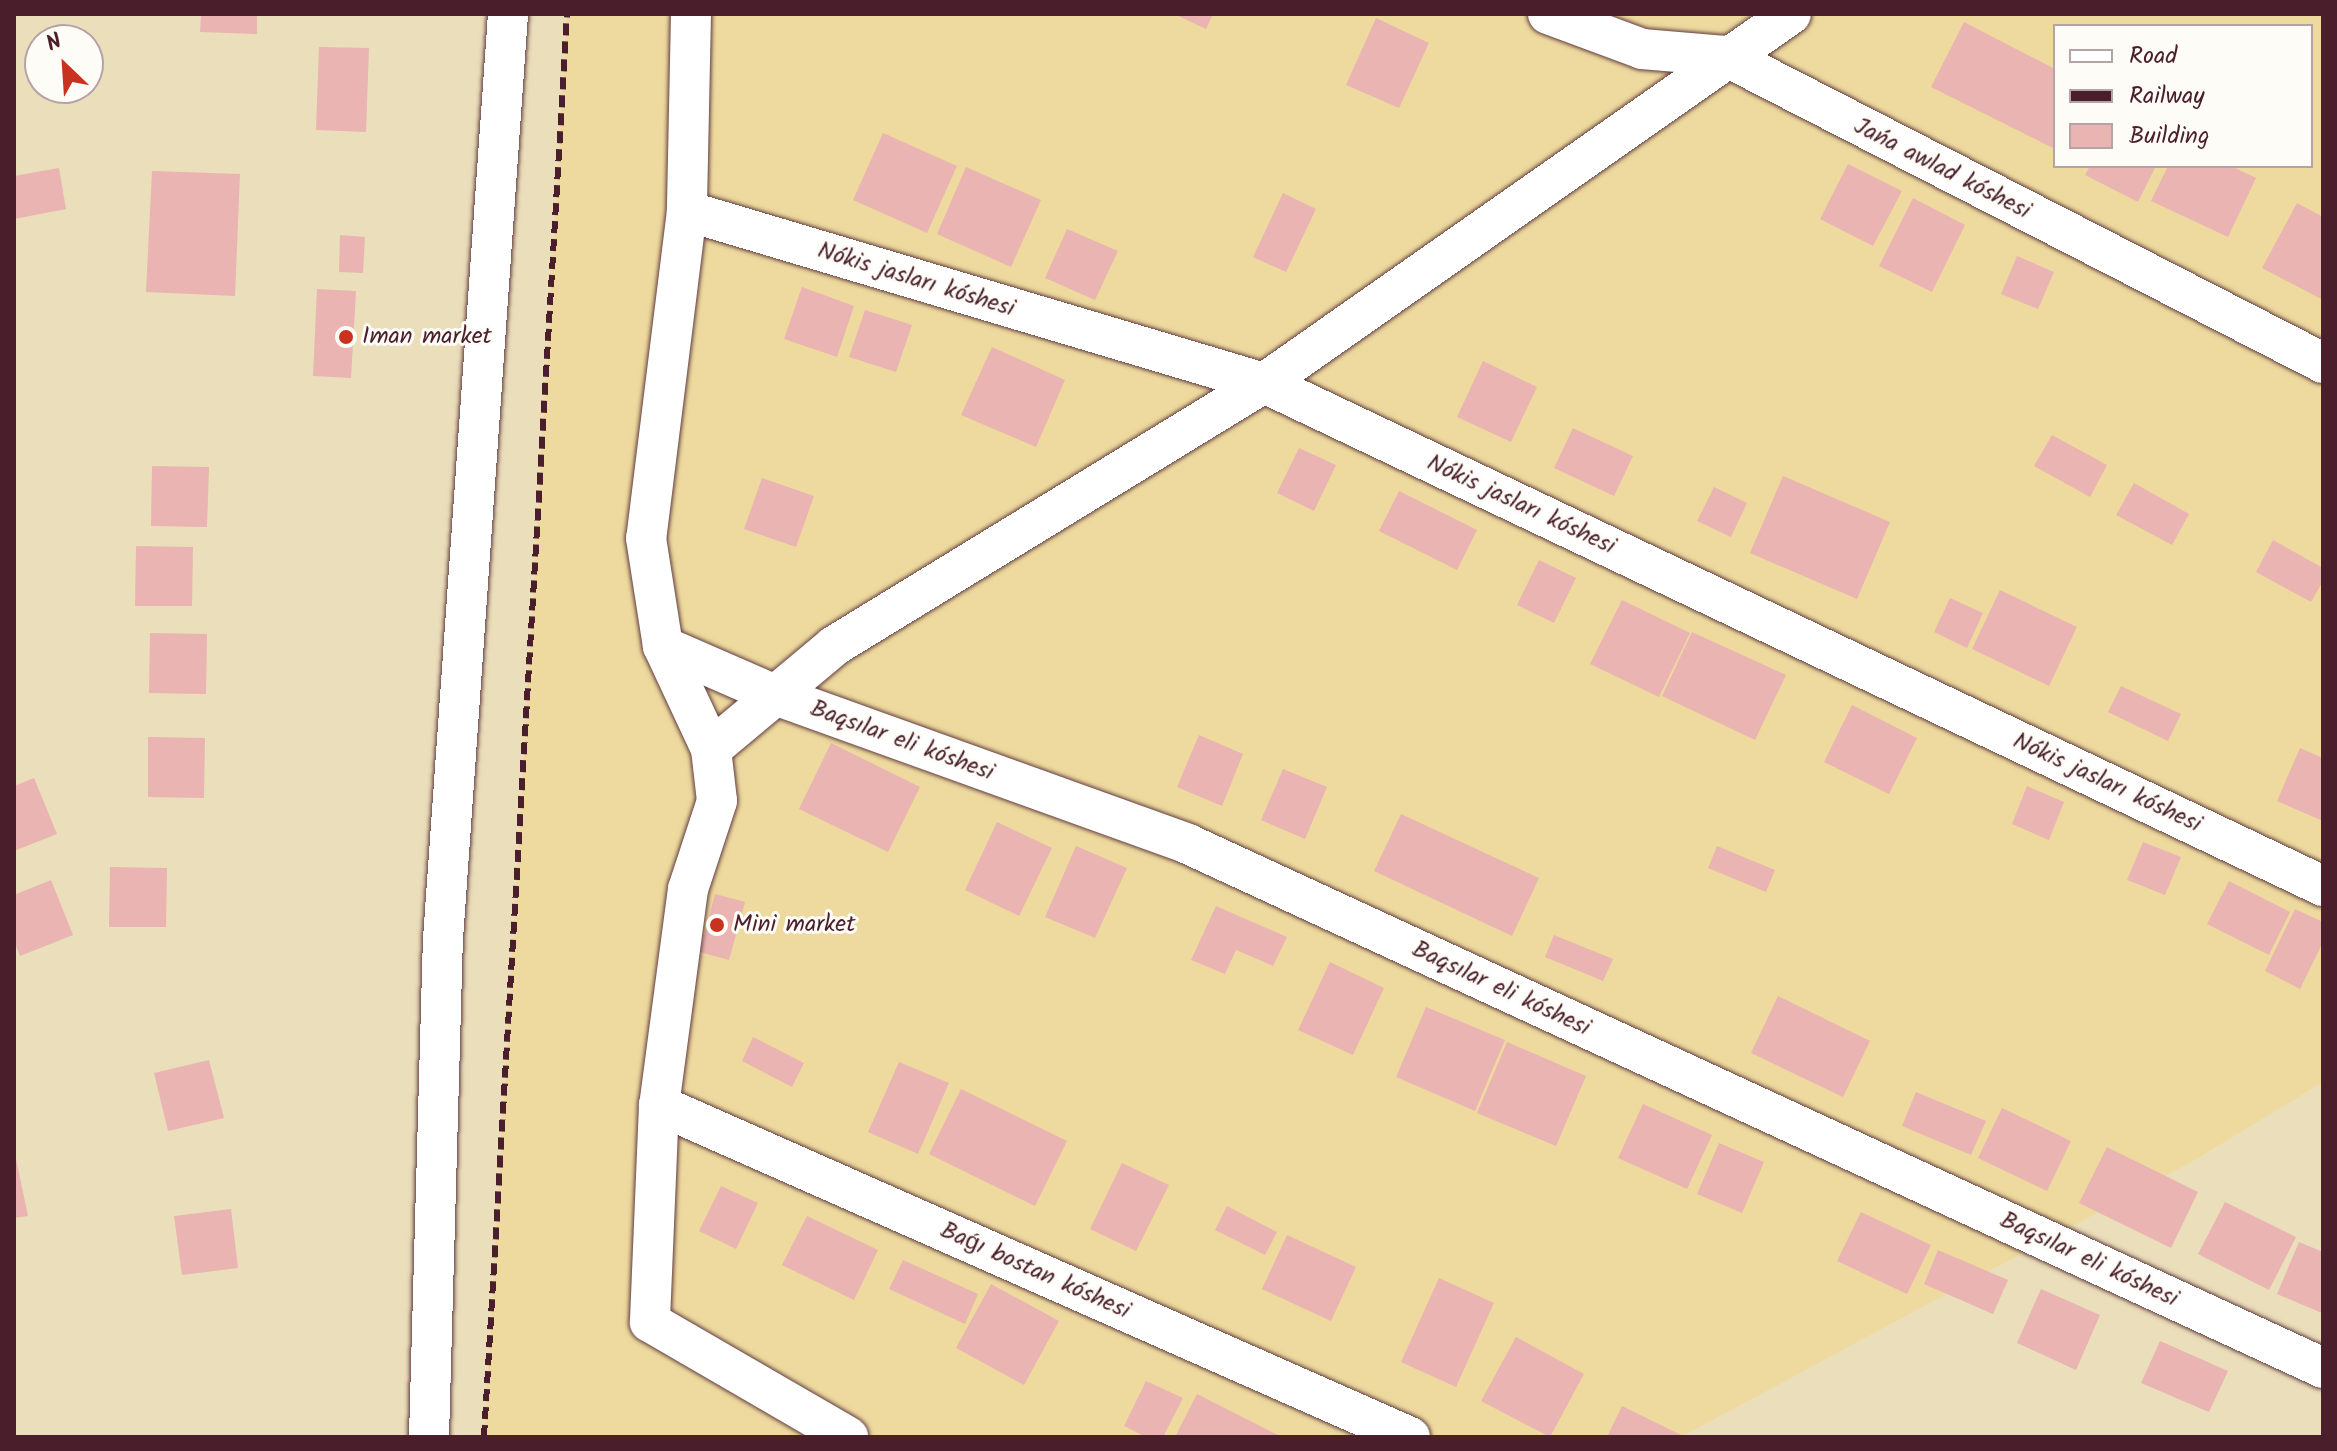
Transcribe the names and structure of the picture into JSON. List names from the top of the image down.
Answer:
{
  "streets": {
    "street": [
      "Jańa awlad kóshesi",
      "Nókis jasları kóshesi",
      "Baqsılar eli kóshesi",
      "Baǵı bostan kóshesi"
    ]
  },
  "places": ["Iman market", "Mini market"],
  "legend": ["Road", "Railway", "Building"],
  "north": "top left"
}
